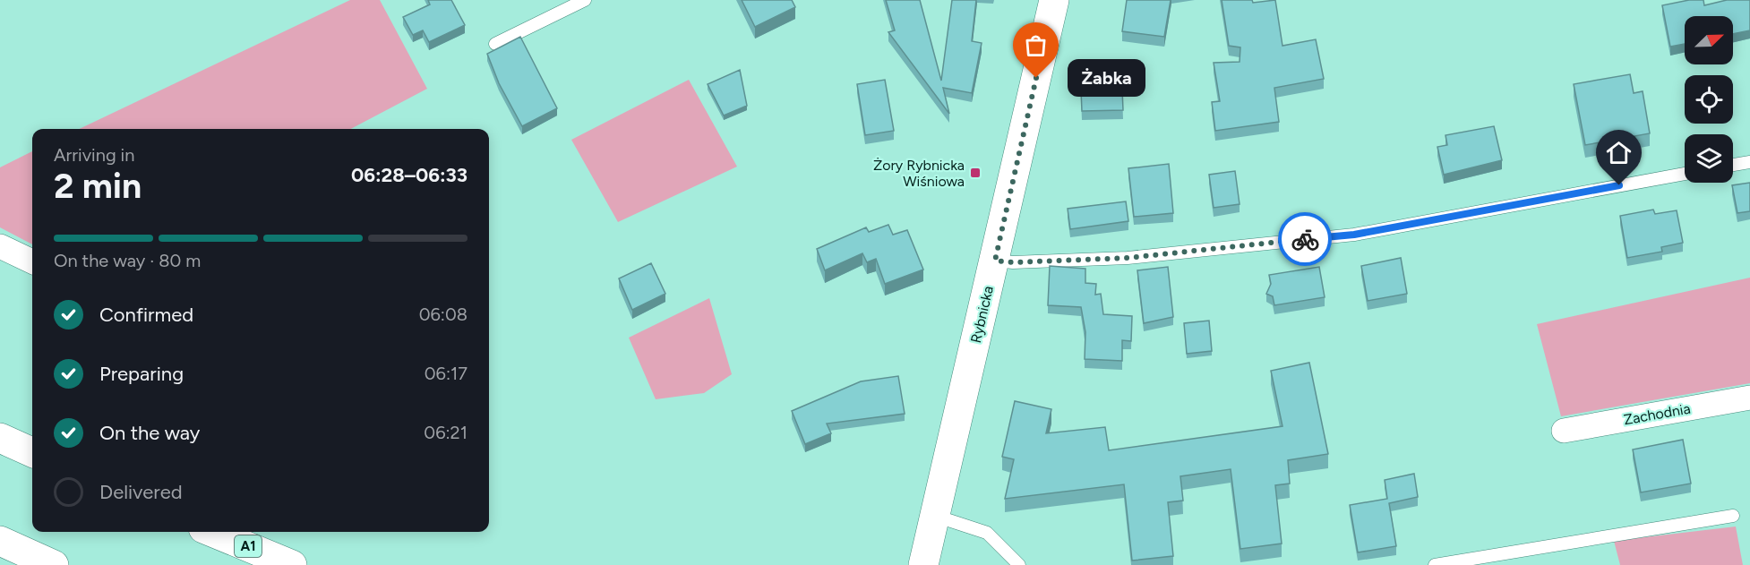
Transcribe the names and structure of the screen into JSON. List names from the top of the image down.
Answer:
{
  "streets": {
    "main road": ["Rybnicka", "A1"],
    "street": ["Zachodnia"]
  },
  "places": {
    "other": ["Żabka"],
    "transit": ["Żory Rybnicka Wiśniowa"]
  },
  "north": "top right",
  "page": {
    "bubble": "Żabka",
    "heading": ["2 min", "Arriving in", "06:28–06:33"],
    "bar": "On the way · 80 m",
    "list": [
      ["Confirmed", "06:08"],
      ["Preparing", "06:17"],
      ["On the way", "06:21"],
      "Delivered"
    ]
  }
}
